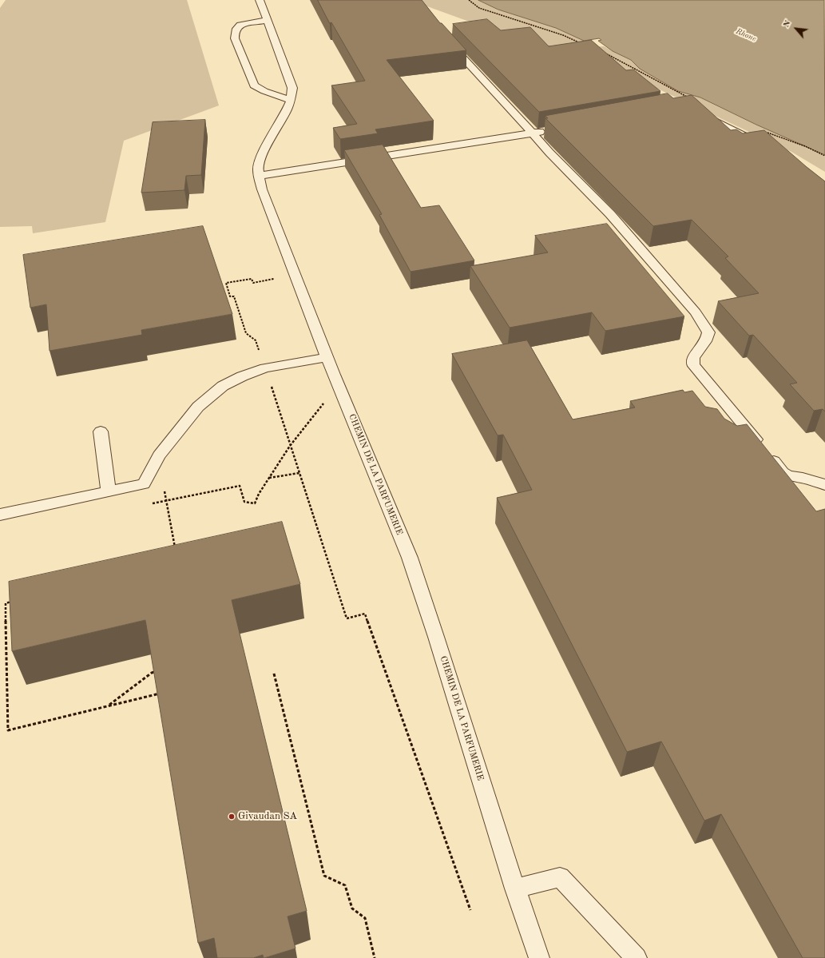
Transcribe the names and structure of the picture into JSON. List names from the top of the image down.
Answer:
{
  "streets": {
    "lane": ["CHEMIN DE LA PARFUMERIE"]
  },
  "water": ["Rhone"],
  "places": ["Givaudan SA"],
  "north": "top left"
}
